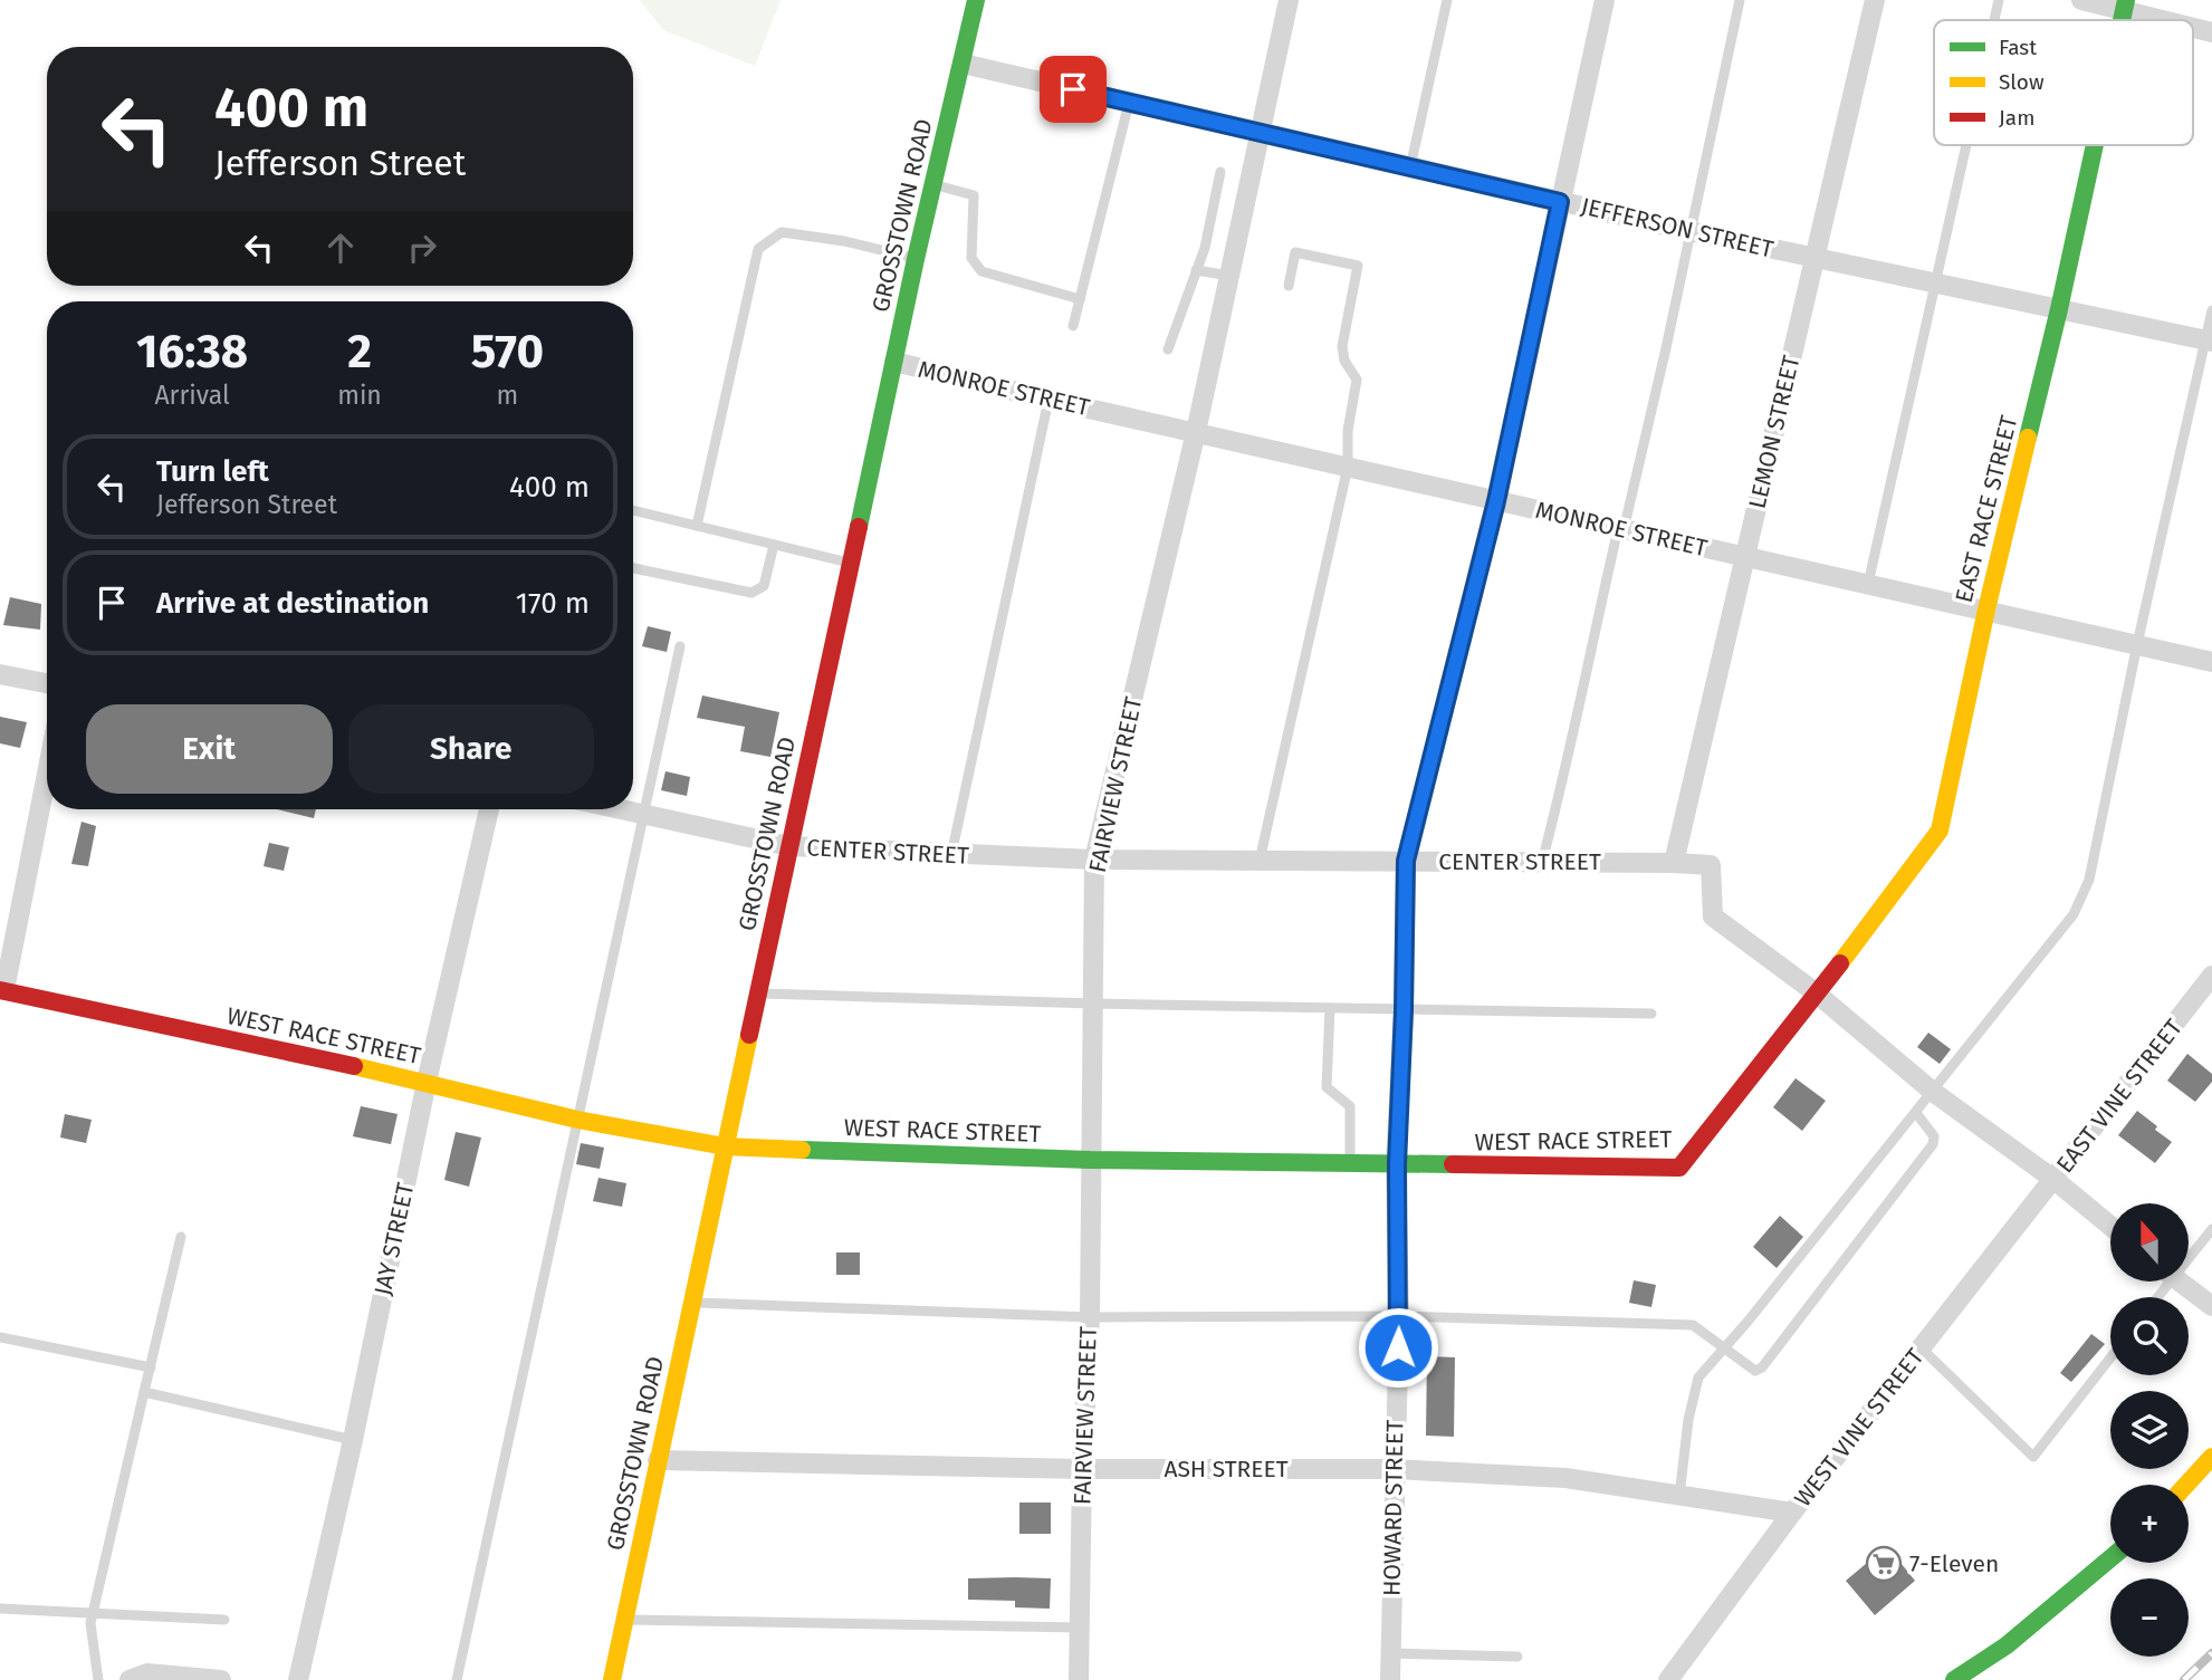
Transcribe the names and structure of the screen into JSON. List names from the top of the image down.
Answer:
{
  "streets": {
    "street": [
      "GROSSTOWN ROAD",
      "JEFFERSON STREET",
      "MONROE STREET",
      "LEMON STREET",
      "EAST RACE STREET",
      "FAIRVIEW STREET",
      "CENTER STREET",
      "WEST RACE STREET",
      "EAST VINE STREET",
      "JAY STREET",
      "WEST VINE STREET",
      "ASH STREET",
      "HOWARD STREET"
    ]
  },
  "crossings": [
    ["GROSSTOWN ROAD", "JEFFERSON STREET"],
    ["GROSSTOWN ROAD", "MONROE STREET"],
    ["GROSSTOWN ROAD", "CENTER STREET"],
    ["GROSSTOWN ROAD", "WEST RACE STREET"],
    ["GROSSTOWN ROAD", "ASH STREET"],
    ["JEFFERSON STREET", "LEMON STREET"],
    ["JEFFERSON STREET", "EAST RACE STREET"],
    ["JEFFERSON STREET", "FAIRVIEW STREET"],
    ["JEFFERSON STREET", "HOWARD STREET"],
    ["MONROE STREET", "LEMON STREET"],
    ["MONROE STREET", "EAST RACE STREET"],
    ["MONROE STREET", "FAIRVIEW STREET"],
    ["MONROE STREET", "HOWARD STREET"],
    ["LEMON STREET", "CENTER STREET"],
    ["EAST RACE STREET", "CENTER STREET"],
    ["EAST RACE STREET", "WEST RACE STREET"],
    ["FAIRVIEW STREET", "CENTER STREET"],
    ["FAIRVIEW STREET", "WEST RACE STREET"],
    ["FAIRVIEW STREET", "ASH STREET"],
    ["CENTER STREET", "WEST RACE STREET"],
    ["CENTER STREET", "EAST VINE STREET"],
    ["CENTER STREET", "WEST VINE STREET"],
    ["CENTER STREET", "HOWARD STREET"],
    ["WEST RACE STREET", "JAY STREET"],
    ["WEST RACE STREET", "HOWARD STREET"],
    ["EAST VINE STREET", "WEST VINE STREET"],
    ["WEST VINE STREET", "ASH STREET"],
    ["ASH STREET", "HOWARD STREET"]
  ],
  "places": {
    "supermarket": ["7-Eleven"]
  },
  "legend": ["Fast", "Slow", "Jam"],
  "north": "top",
  "page": {
    "turn": ["400 m", "Jefferson Street"],
    "eta": [
      "16:38",
      "Arrival",
      "2",
      "min",
      "570",
      "m"
    ],
    "list": [
      {
        "name": "Turn left",
        "note": "Jefferson Street",
        "value": "400 m"
      },
      {
        "name": "Arrive at destination",
        "value": "170 m"
      }
    ],
    "buttons": ["Exit", "Share"],
    "map_buttons": ["+", "−"]
  }
}
